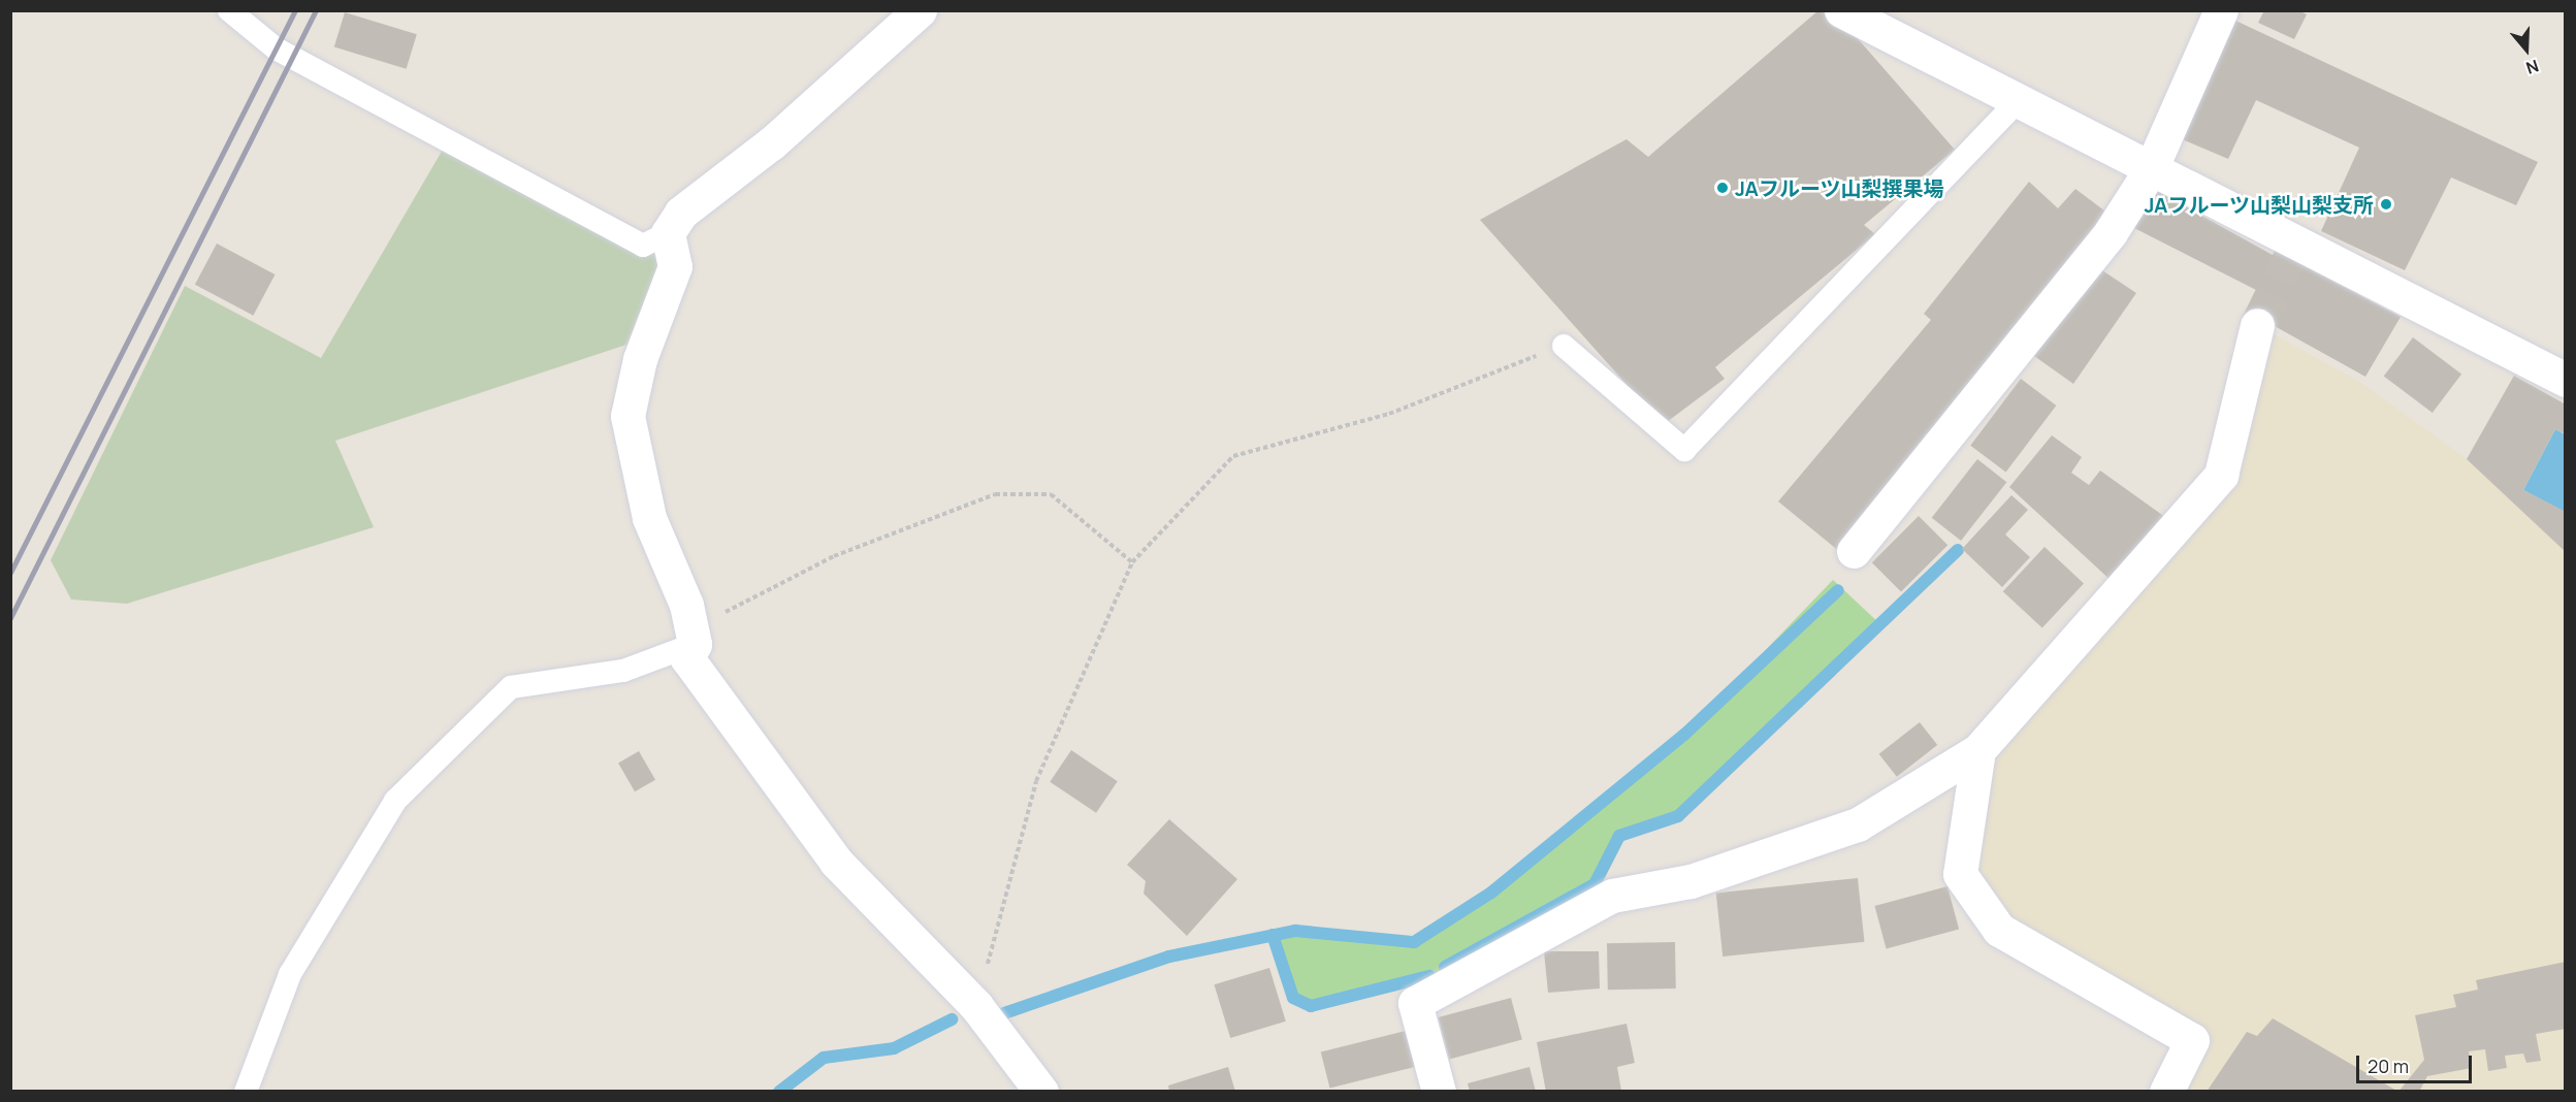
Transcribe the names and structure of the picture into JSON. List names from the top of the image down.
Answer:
{
  "places": ["JAフルーツ山梨撰果場", "JAフルーツ山梨山梨支所"],
  "scale_bar": "20 m",
  "north": "bottom"
}
